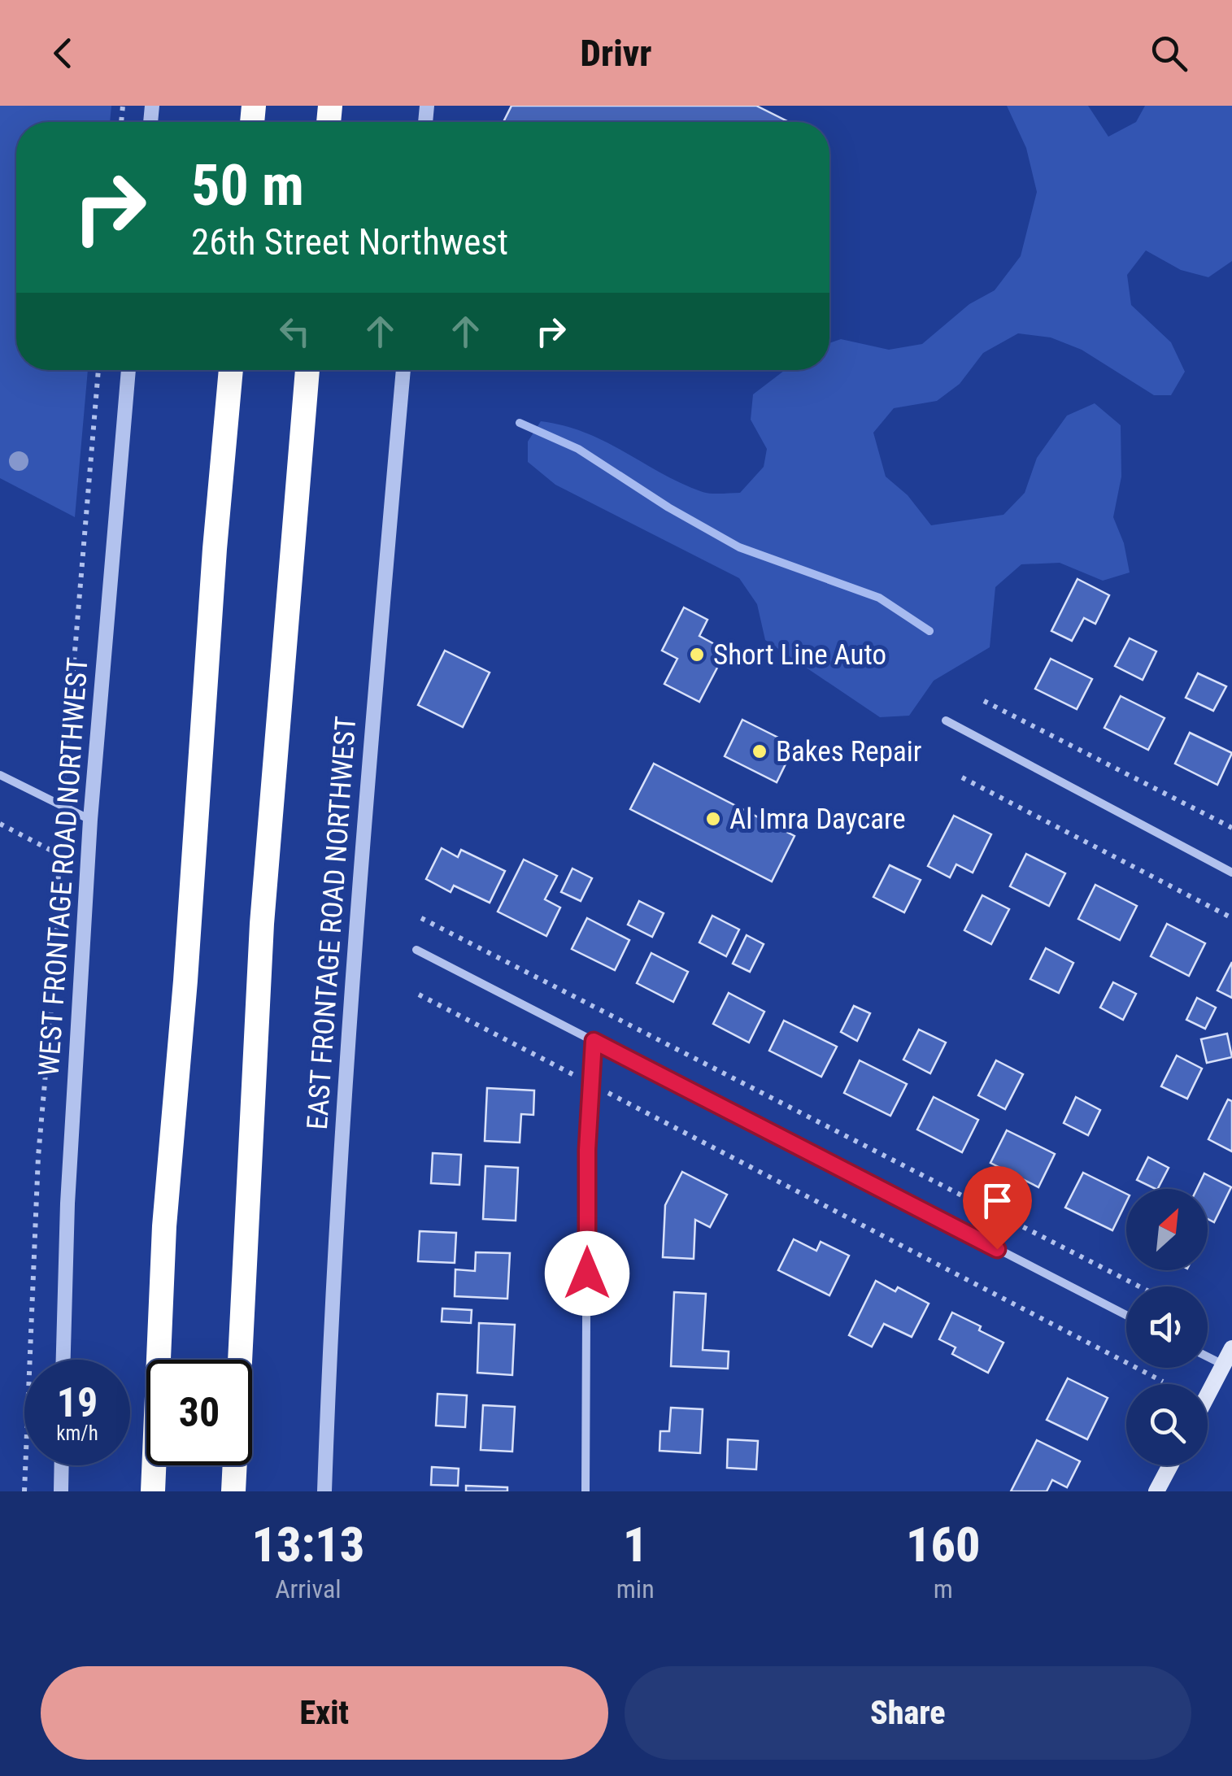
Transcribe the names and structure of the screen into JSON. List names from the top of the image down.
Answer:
{
  "streets": {
    "street": ["WEST FRONTAGE ROAD NORTHWEST", "EAST FRONTAGE ROAD NORTHWEST"]
  },
  "places": ["Short Line Auto", "Bakes Repair", "Al Imra Daycare"],
  "north": "top right",
  "page": {
    "header": "Drivr",
    "turn": ["50 m", "26th Street Northwest"],
    "speed": "19 km/h",
    "limit": "30",
    "eta": [
      "13:13",
      "Arrival",
      "1",
      "min",
      "160",
      "m"
    ],
    "buttons": ["Exit", "Share"]
  }
}
